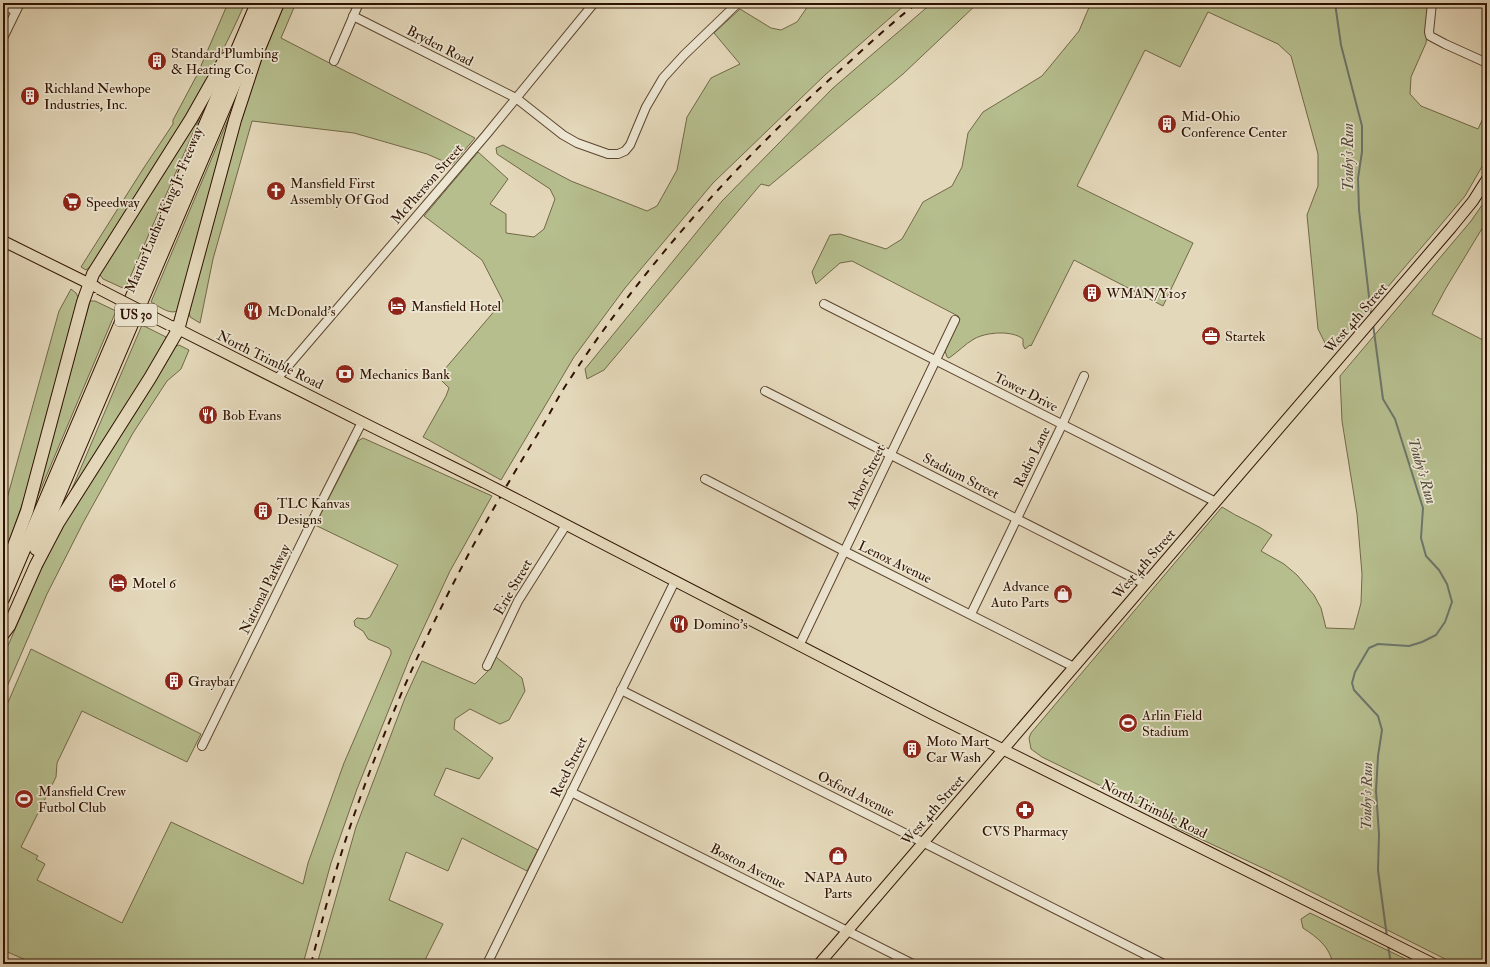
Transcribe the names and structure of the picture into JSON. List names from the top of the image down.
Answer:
{
  "streets": {
    "highway": ["Martin Luther King Jr. Freeway", "US 30"],
    "main road": ["West 4th Street", "North Trimble Road"],
    "street": [
      "Bryden Road",
      "McPherson Street",
      "Tower Drive",
      "Radio Lane",
      "Stadium Street",
      "Arbor Street",
      "Lenox Avenue",
      "Erie Street",
      "National Parkway",
      "Reed Street",
      "Oxford Avenue",
      "Boston Avenue"
    ]
  },
  "crossings": [
    ["Bryden Road", "McPherson Street"],
    ["McPherson Street", "North Trimble Road"],
    ["West 4th Street", "North Trimble Road"],
    ["West 4th Street", "Tower Drive"],
    ["West 4th Street", "Stadium Street"],
    ["West 4th Street", "Lenox Avenue"],
    ["West 4th Street", "Oxford Avenue"],
    ["West 4th Street", "Boston Avenue"],
    ["North Trimble Road", "Arbor Street"],
    ["North Trimble Road", "Erie Street"],
    ["North Trimble Road", "National Parkway"],
    ["North Trimble Road", "Reed Street"],
    ["Tower Drive", "Radio Lane"],
    ["Tower Drive", "Arbor Street"],
    ["Radio Lane", "Stadium Street"],
    ["Radio Lane", "Lenox Avenue"],
    ["Stadium Street", "Arbor Street"],
    ["Arbor Street", "Lenox Avenue"],
    ["Reed Street", "Oxford Avenue"],
    ["Reed Street", "Boston Avenue"]
  ],
  "water": ["Touby's Run"],
  "places": {
    "building": [
      "Standard Plumbing & Heating Co.",
      "Richland Newhope Industries, Inc.",
      "Mid-Ohio Conference Center",
      "WMAN/Y105",
      "TLC Kanvas Designs",
      "Graybar",
      "Moto Mart Car Wash"
    ],
    "church": ["Mansfield First Assembly Of God"],
    "supermarket": ["Speedway"],
    "hotel": ["Mansfield Hotel", "Motel 6"],
    "restaurant": ["McDonald's", "Bob Evans", "Domino's"],
    "office": ["Startek"],
    "bank": ["Mechanics Bank"],
    "shop": ["Advance Auto Parts", "NAPA Auto Parts"],
    "sports": ["Arlin Field Stadium", "Mansfield Crew Futbol Club"],
    "pharmacy": ["CVS Pharmacy"]
  }
}
